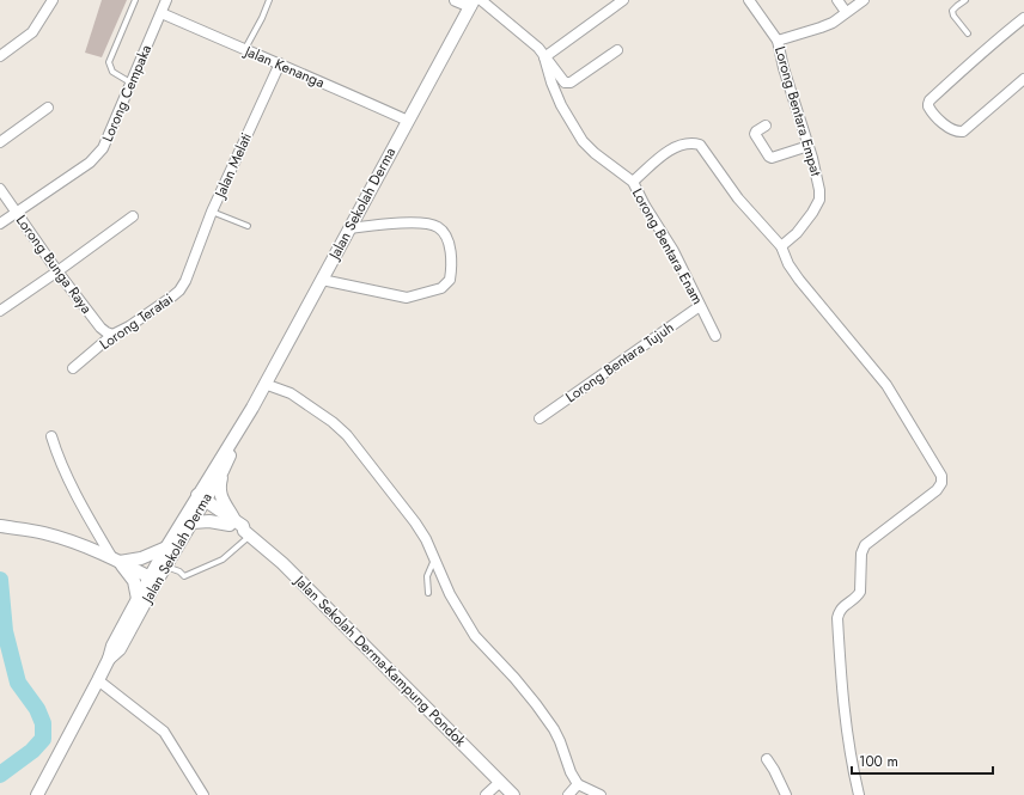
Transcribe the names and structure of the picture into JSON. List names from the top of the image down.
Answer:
{
  "streets": {
    "street": [
      "Jalan Kenanga",
      "Lorong Cempaka",
      "Lorong Bentara Empat",
      "Jalan Melati",
      "Jalan Sekolah Derma",
      "Lorong Bentara Enam",
      "Lorong Bunga Raya",
      "Lorong Teratai",
      "Lorong Bentara Tujuh",
      "Jalan Sekolah Derma-Kampung Pondok"
    ]
  },
  "crossings": [
    ["Jalan Kenanga", "Lorong Cempaka"],
    ["Jalan Kenanga", "Jalan Melati"],
    ["Jalan Kenanga", "Jalan Sekolah Derma"],
    ["Lorong Cempaka", "Lorong Bunga Raya"],
    ["Jalan Melati", "Lorong Teratai"],
    ["Jalan Sekolah Derma", "Jalan Sekolah Derma-Kampung Pondok"],
    ["Lorong Bentara Enam", "Lorong Bentara Tujuh"],
    ["Lorong Bunga Raya", "Lorong Teratai"]
  ],
  "scale_bar": "100 m"
}
